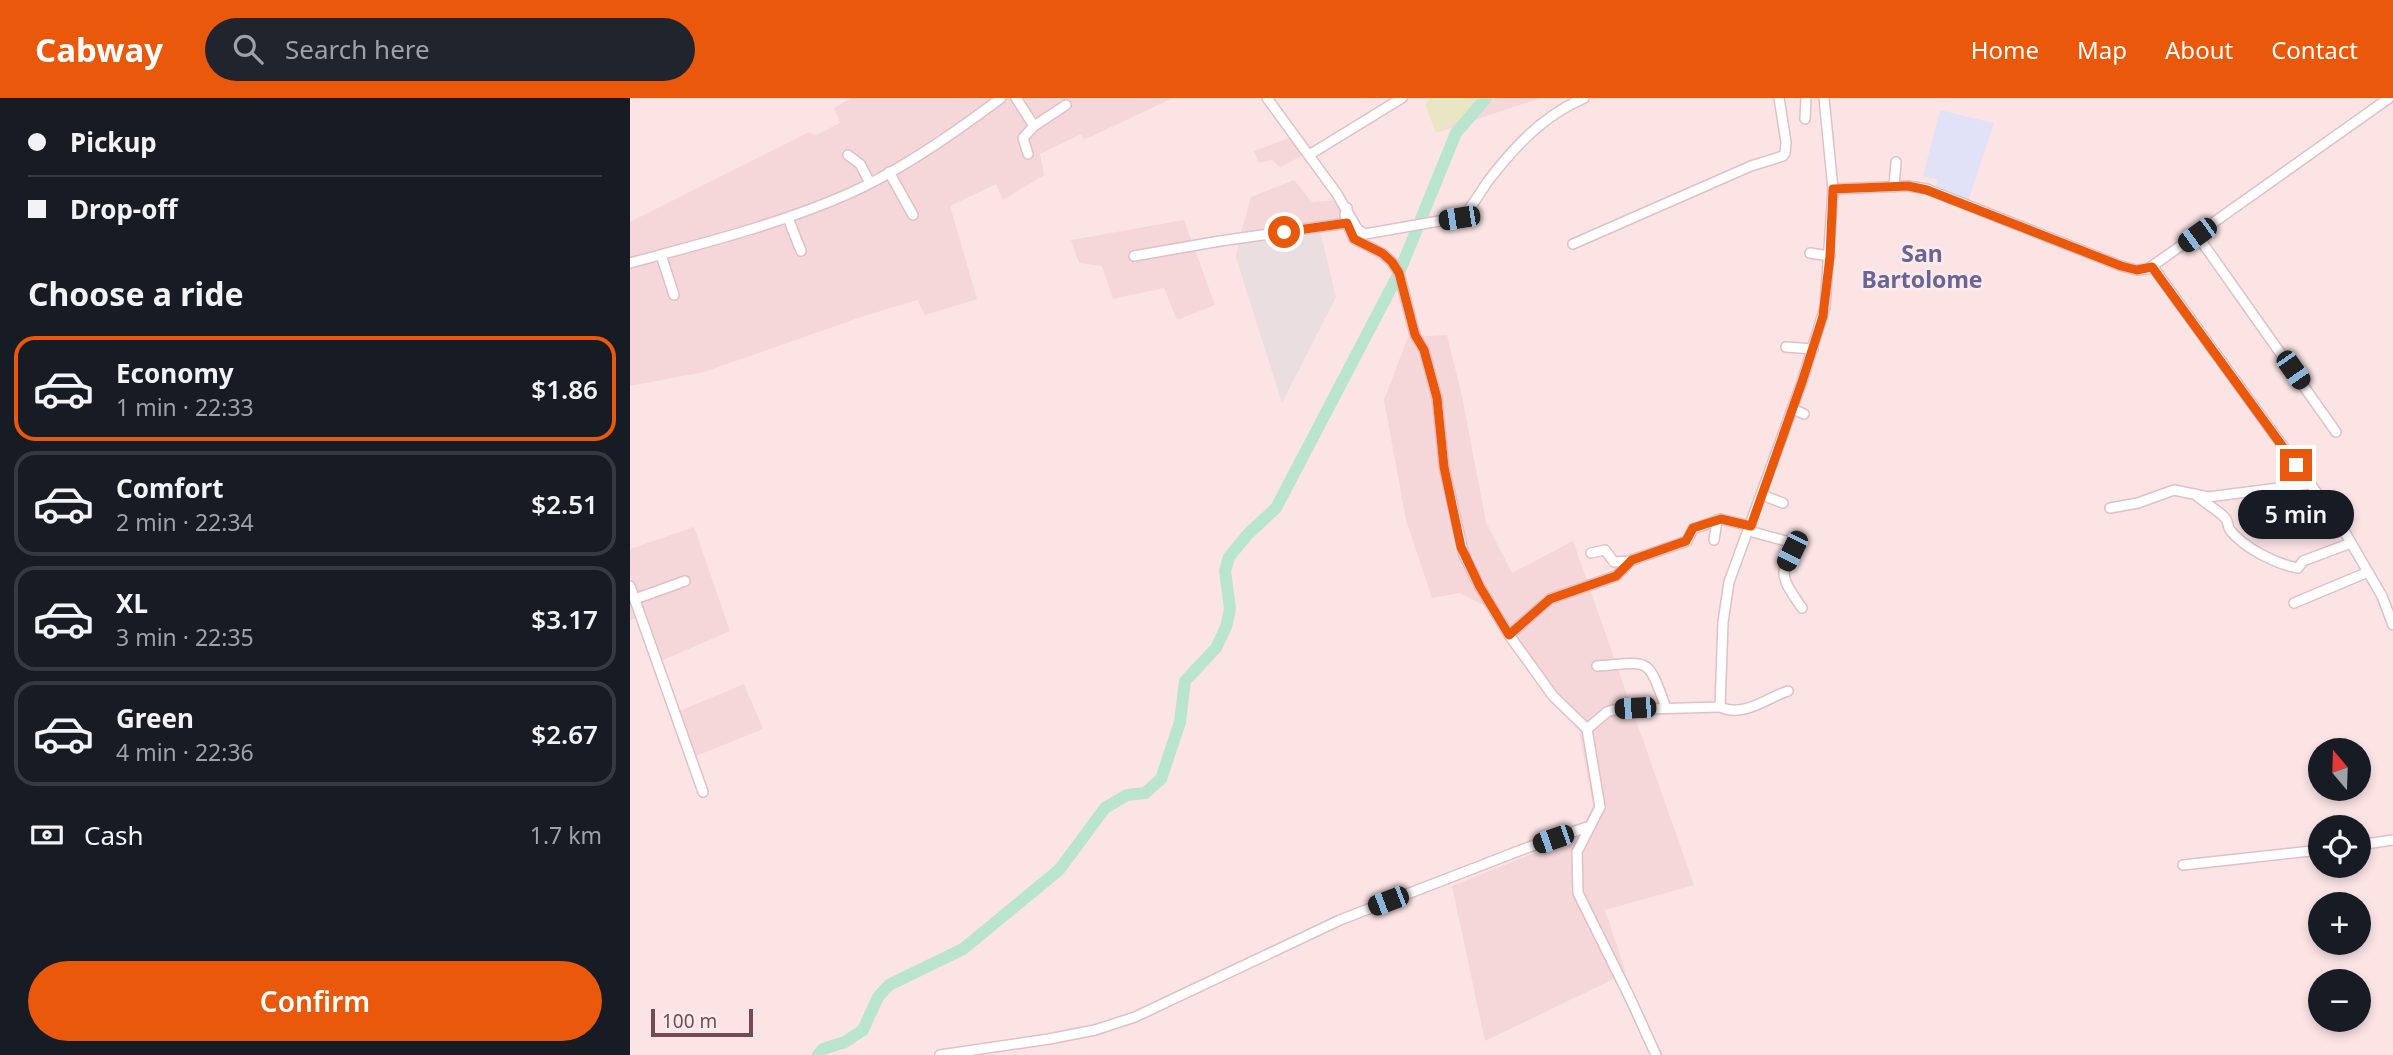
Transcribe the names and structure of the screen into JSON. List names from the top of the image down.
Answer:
{
  "districts": ["San Bartolome"],
  "scale_bar": "100 m",
  "north": "top",
  "page": {
    "header": "Cabway",
    "search": "Search here",
    "nav": [
      "Home",
      "Map",
      "About",
      "Contact"
    ],
    "banner": ["Pickup", "Drop-off"],
    "heading": "Choose a ride",
    "list": [
      {
        "name": "Economy",
        "note": "1 min · 22:33",
        "value": "$1.86"
      },
      {
        "name": "Comfort",
        "note": "2 min · 22:34",
        "value": "$2.51"
      },
      {
        "name": "XL",
        "note": "3 min · 22:35",
        "value": "$3.17"
      },
      {
        "name": "Green",
        "note": "4 min · 22:36",
        "value": "$2.67"
      }
    ],
    "bubble": "5 min",
    "map_buttons": ["+", "−"],
    "pay": ["Cash", "1.7 km"],
    "buttons": "Confirm",
    "scale": "100 m"
  }
}
